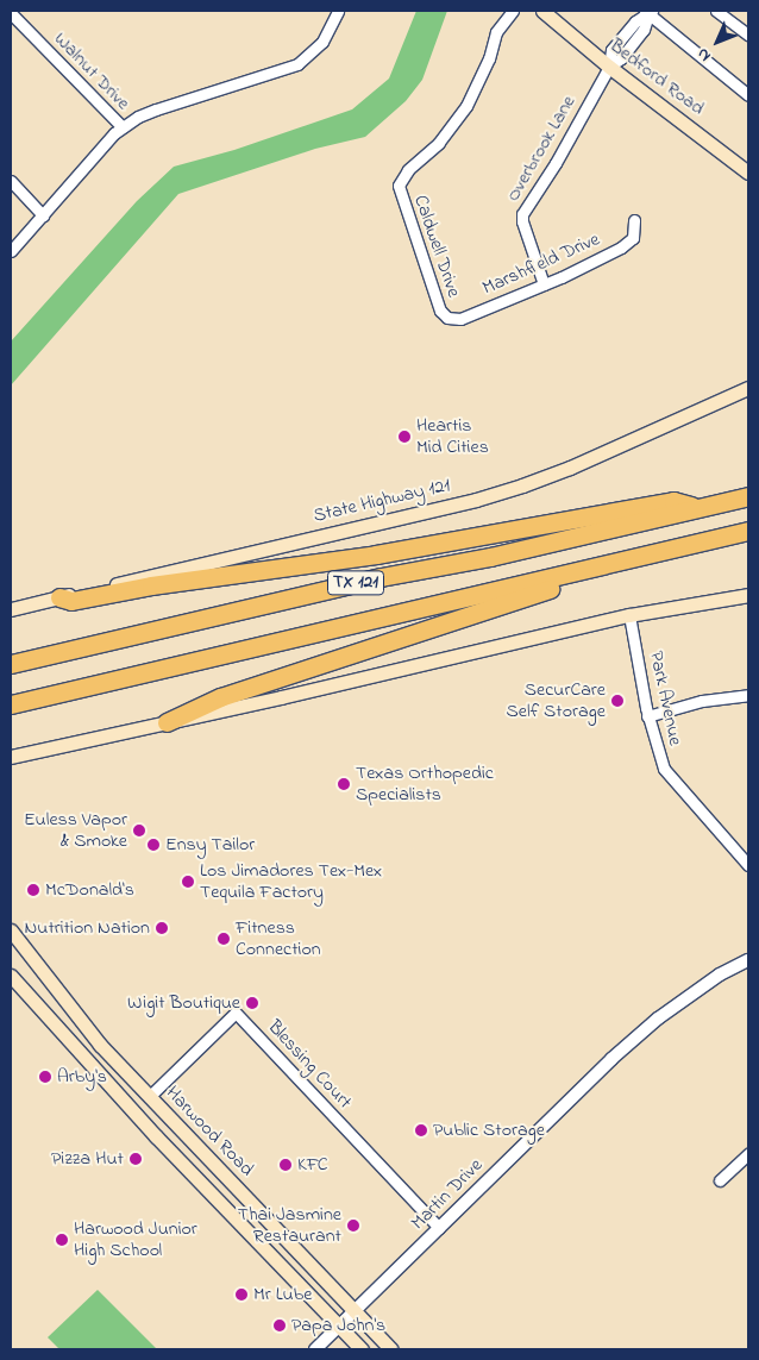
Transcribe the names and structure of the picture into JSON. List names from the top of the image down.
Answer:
{
  "streets": {
    "highway": ["TX 121"],
    "main road": ["Bedford Road", "State Highway 121", "Harwood Road"],
    "street": [
      "Walnut Drive",
      "Overbrook Lane",
      "Caldwell Drive",
      "Marshfield Drive",
      "Park Avenue",
      "Blessing Court",
      "Martin Drive"
    ]
  },
  "crossings": [
    ["Bedford Road", "Overbrook Lane"],
    ["Overbrook Lane", "Marshfield Drive"],
    ["Caldwell Drive", "Marshfield Drive"],
    ["Blessing Court", "Harwood Road"],
    ["Blessing Court", "Martin Drive"],
    ["Harwood Road", "Martin Drive"]
  ],
  "places": [
    "Heartis Mid Cities",
    "SecurCare Self Storage",
    "Texas Orthopedic Specialists",
    "Euless Vapor & Smoke",
    "Ensy Tailor",
    "Los Jimadores Tex-Mex Tequila Factory",
    "McDonald's",
    "Nutrition Nation",
    "Fitness Connection",
    "Wigit Boutique",
    "Arby's",
    "Public Storage",
    "Pizza Hut",
    "KFC",
    "Thai Jasmine Restaurant",
    "Harwood Junior High School",
    "Mr Lube",
    "Papa John's"
  ],
  "north": "bottom left"
}
